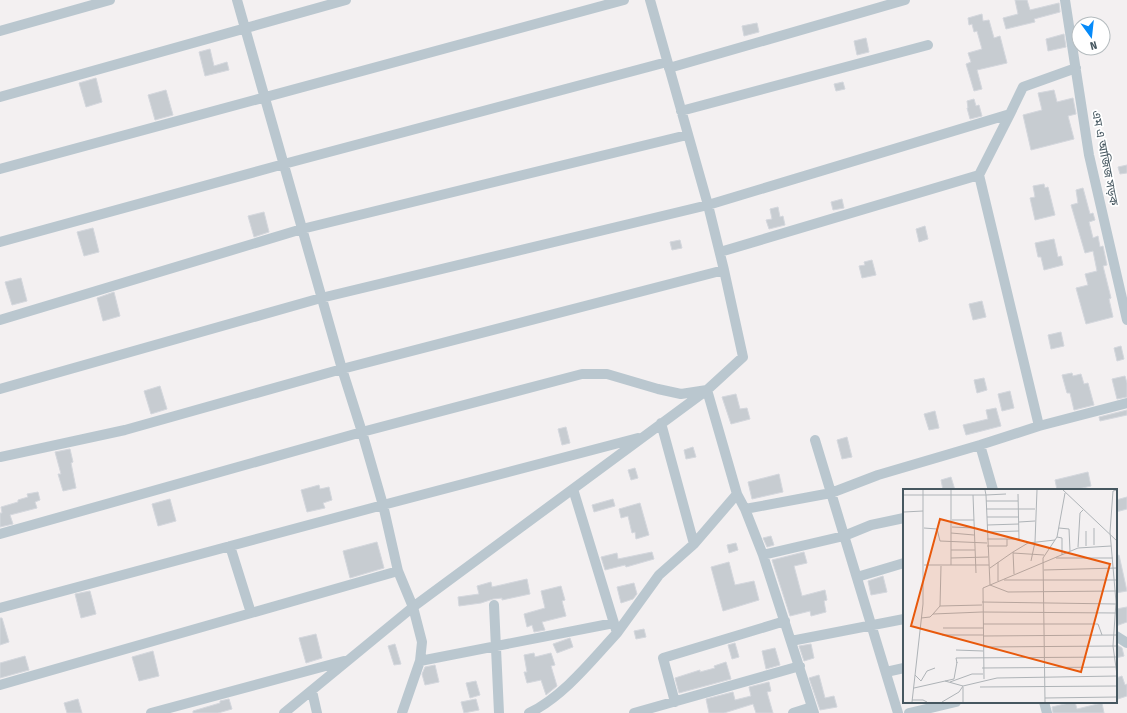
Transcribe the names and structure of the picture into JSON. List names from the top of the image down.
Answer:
{
  "streets": {
    "street": ["এম এ আজিজ সড়ক"]
  },
  "north": "bottom"
}
